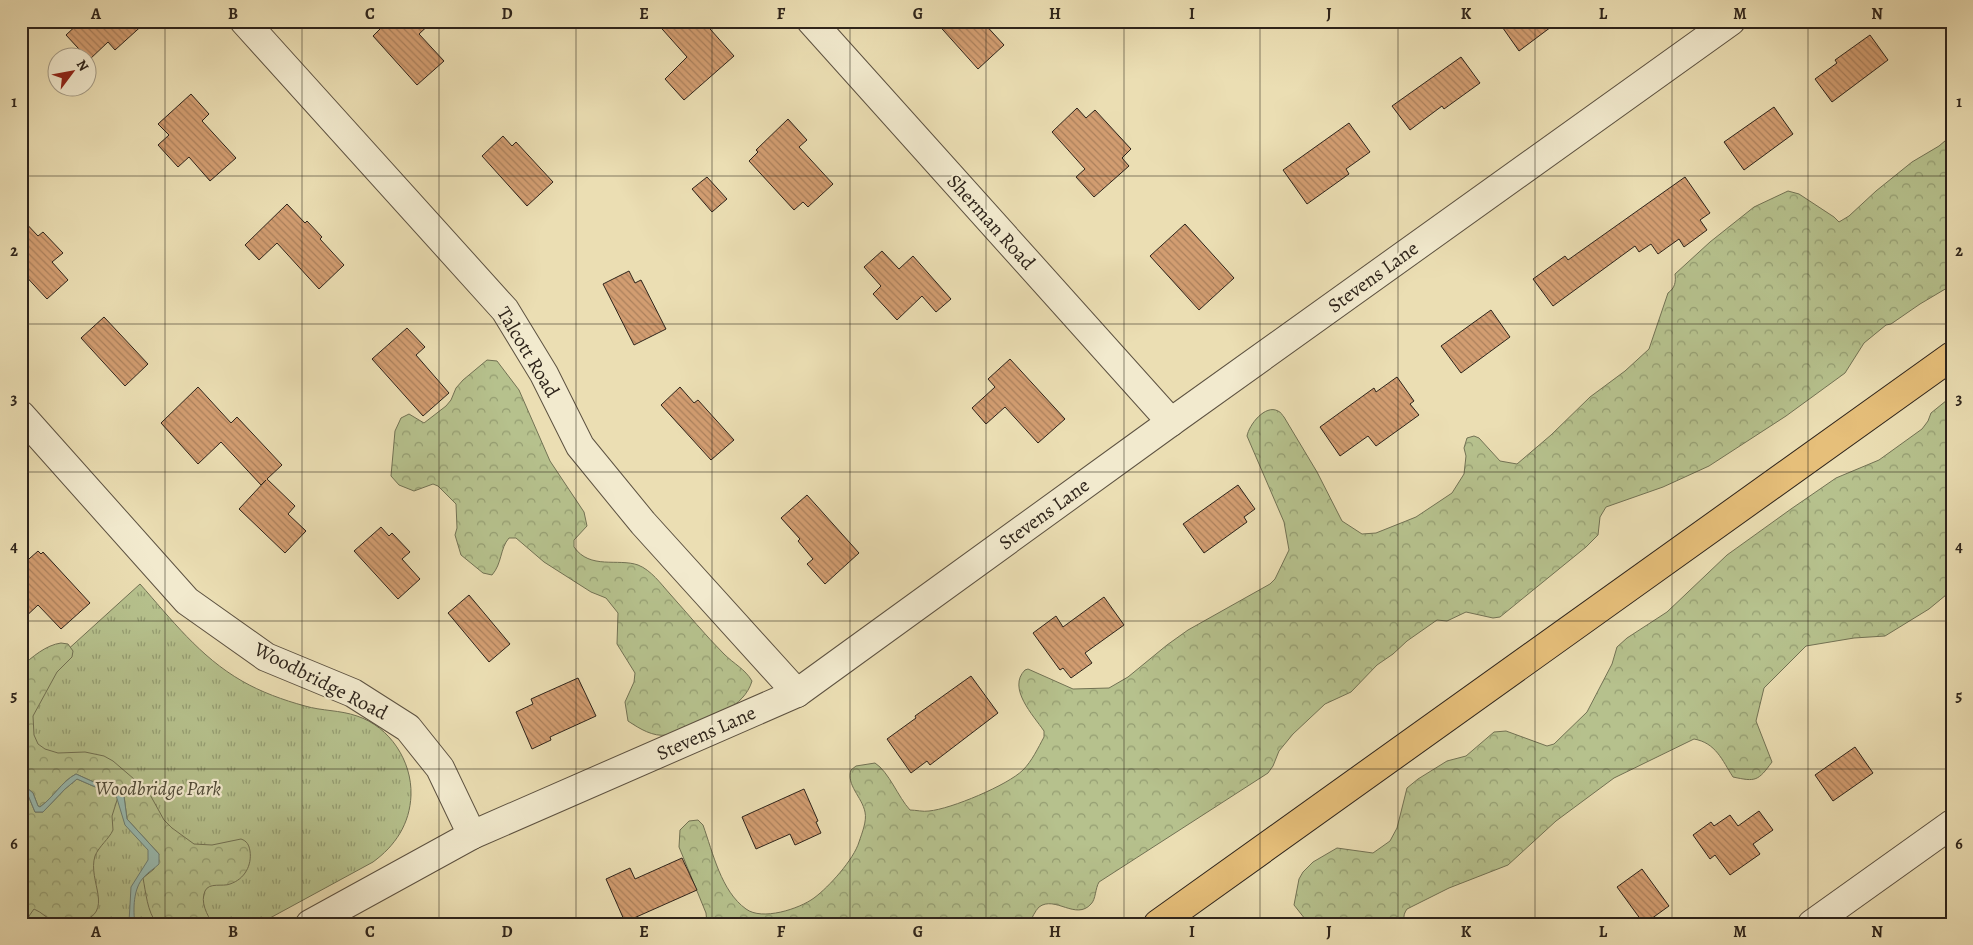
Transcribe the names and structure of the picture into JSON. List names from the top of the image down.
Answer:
{
  "streets": {
    "street": [
      "Sherman Road",
      "Stevens Lane",
      "Talcott Road",
      "Woodbridge Road"
    ]
  },
  "crossings": [
    ["Sherman Road", "Stevens Lane"],
    ["Stevens Lane", "Talcott Road"],
    ["Stevens Lane", "Woodbridge Road"]
  ],
  "parks": ["Woodbridge Park"],
  "north": "top right",
  "grid": {
    "columns": [
      "A",
      "B",
      "C",
      "D",
      "E",
      "F",
      "G",
      "H",
      "I",
      "J",
      "K",
      "L",
      "M",
      "N"
    ],
    "rows": [
      "1",
      "2",
      "3",
      "4",
      "5",
      "6"
    ]
  }
}
